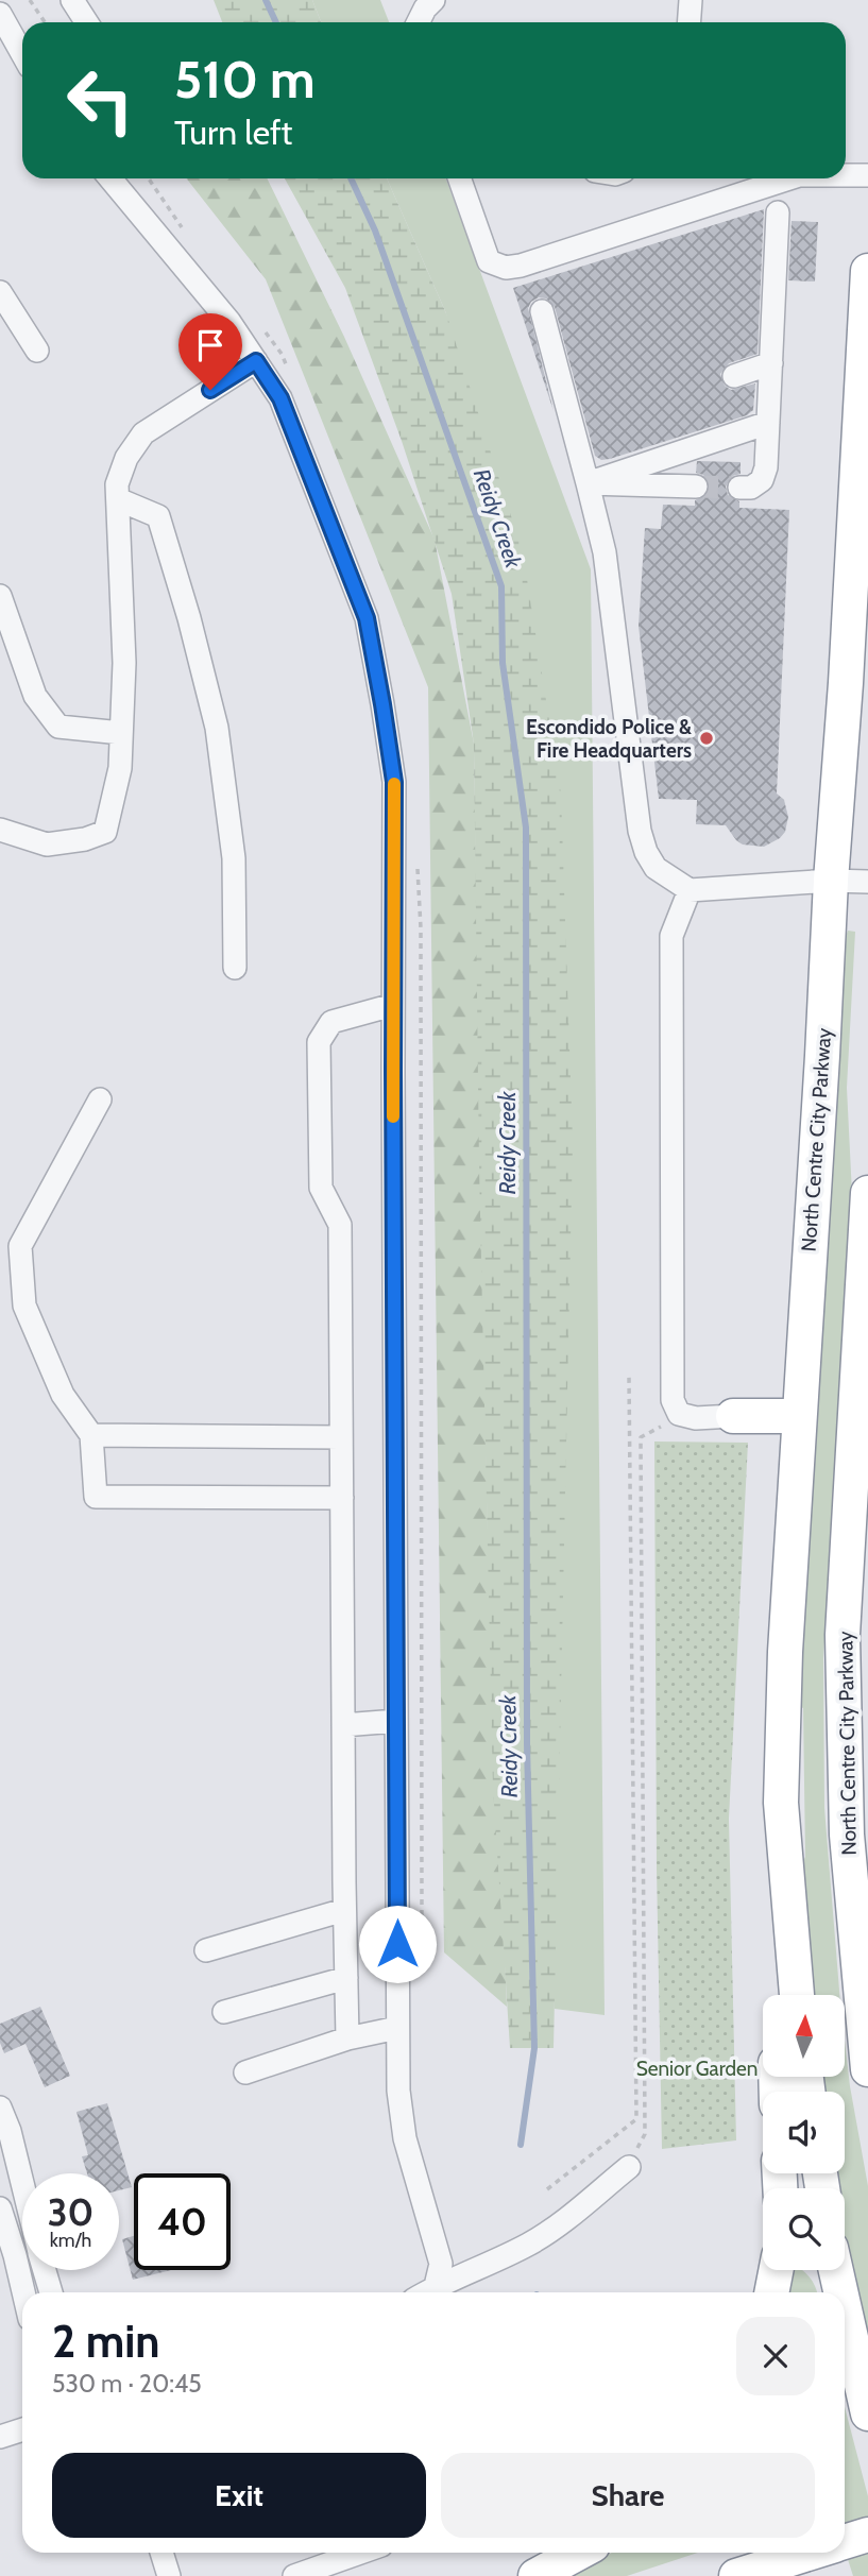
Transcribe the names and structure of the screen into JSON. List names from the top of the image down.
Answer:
{
  "streets": {
    "highway": ["North Centre City Parkway"]
  },
  "water": ["Reidy Creek"],
  "parks": ["Senior Garden"],
  "places": ["Escondido Police & Fire Headquarters"],
  "north": "top",
  "page": {
    "turn": ["510 m", "Turn left"],
    "speed": "30 km/h",
    "limit": "40",
    "heading": ["2 min", "530 m · 20:45"],
    "buttons": ["Exit", "Share"]
  }
}
